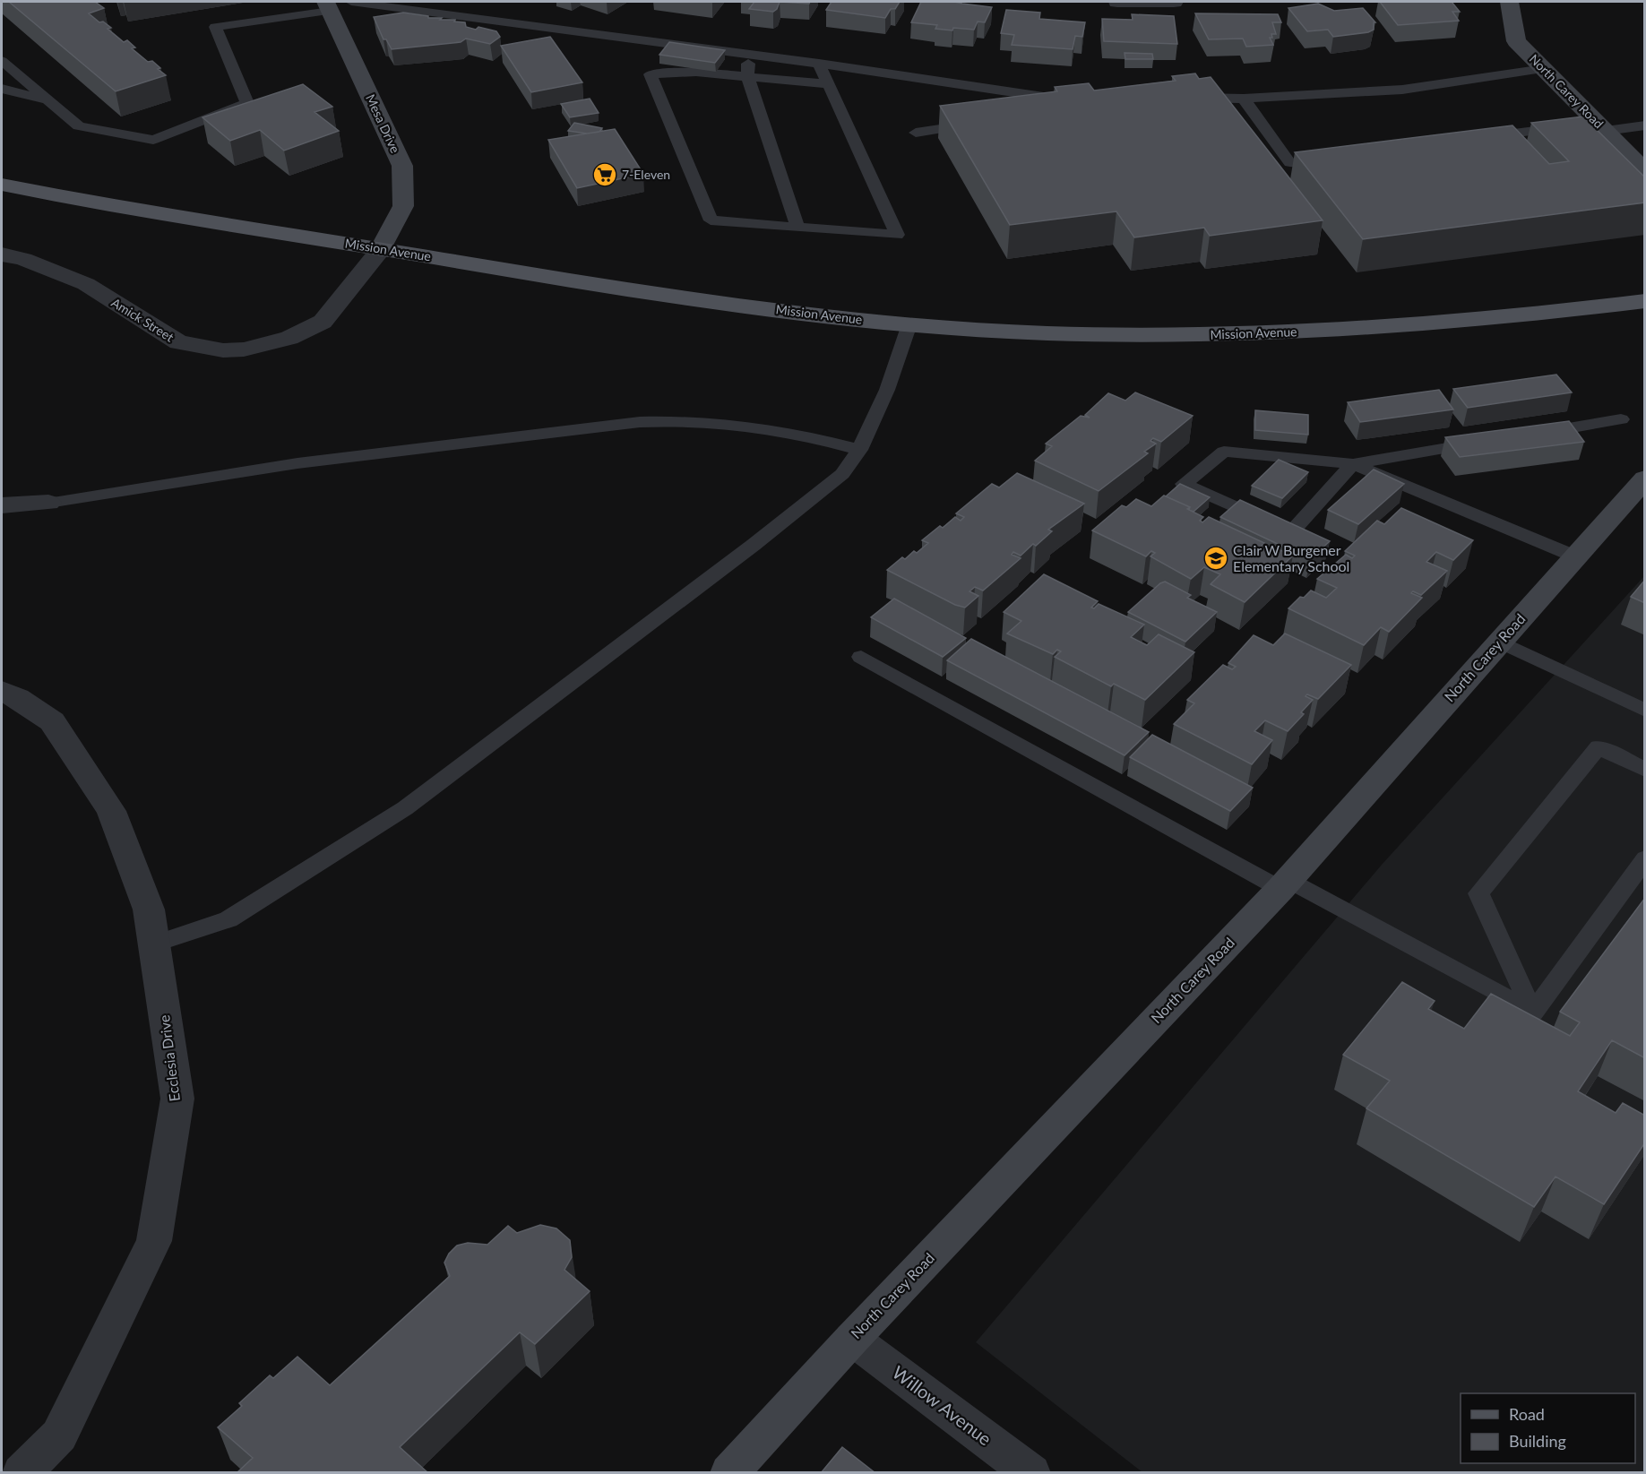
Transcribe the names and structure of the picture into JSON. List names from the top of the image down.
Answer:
{
  "streets": {
    "main road": ["Mission Avenue"],
    "street": [
      "North Carey Road",
      "Mesa Drive",
      "Amick Street",
      "Ecclesia Drive",
      "Willow Avenue"
    ]
  },
  "crossings": [
    ["North Carey Road", "Willow Avenue"],
    ["Mesa Drive", "Mission Avenue"],
    ["Mesa Drive", "Amick Street"],
    ["Mission Avenue", "Amick Street"]
  ],
  "places": {
    "supermarket": ["7-Eleven"],
    "school or university": ["Clair W Burgener Elementary School"]
  },
  "legend": ["Road", "Building"]
}
